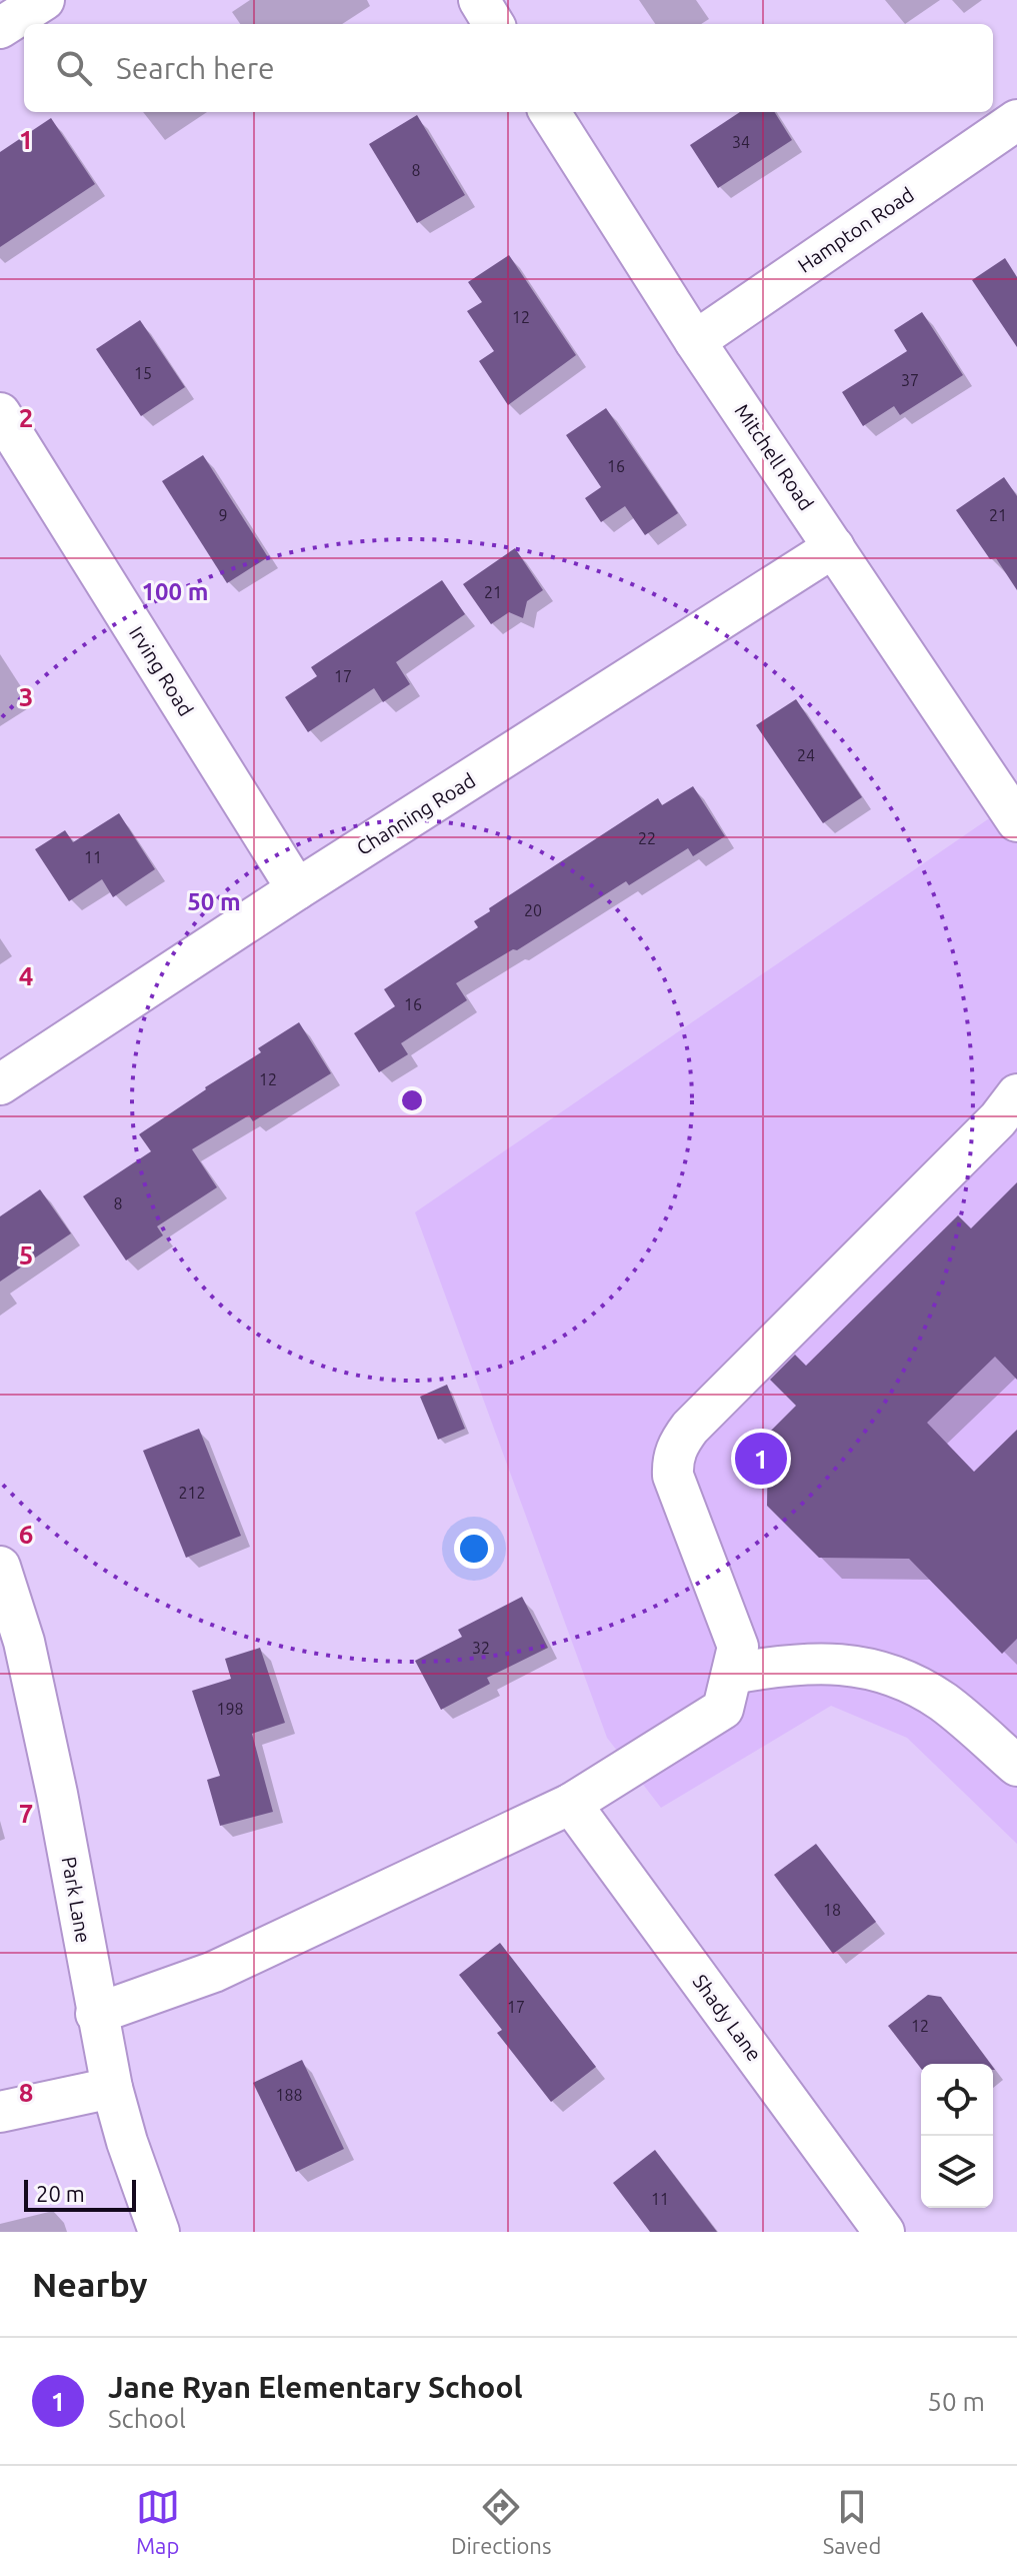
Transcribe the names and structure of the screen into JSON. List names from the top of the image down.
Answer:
{
  "streets": {
    "street": [
      "Hampton Road",
      "Mitchell Road",
      "Irving Road",
      "Channing Road",
      "Park Lane",
      "Shady Lane"
    ]
  },
  "crossings": [
    ["Hampton Road", "Mitchell Road"],
    ["Mitchell Road", "Channing Road"],
    ["Irving Road", "Channing Road"]
  ],
  "house_numbers": [
    "34",
    "8",
    "12",
    "15",
    "37",
    "16",
    "9",
    "21",
    "21",
    "17",
    "24",
    "22",
    "11",
    "20",
    "16",
    "12",
    "8",
    "212",
    "32",
    "198",
    "18",
    "17",
    "12",
    "188",
    "11"
  ],
  "scale_bar": "20 m",
  "page": {
    "search": "Search here",
    "pins": "1",
    "scale": "20 m",
    "heading": "Nearby",
    "list": [
      {
        "mark": "1",
        "name": "Jane Ryan Elementary School",
        "note": "School",
        "value": "50 m"
      }
    ],
    "nav": ["Map", "Directions", "Saved"]
  },
  "grid": {
    "rows": [
      "1",
      "2",
      "3",
      "4",
      "5",
      "6",
      "7",
      "8"
    ]
  },
  "rings": ["100 m", "50 m"]
}
